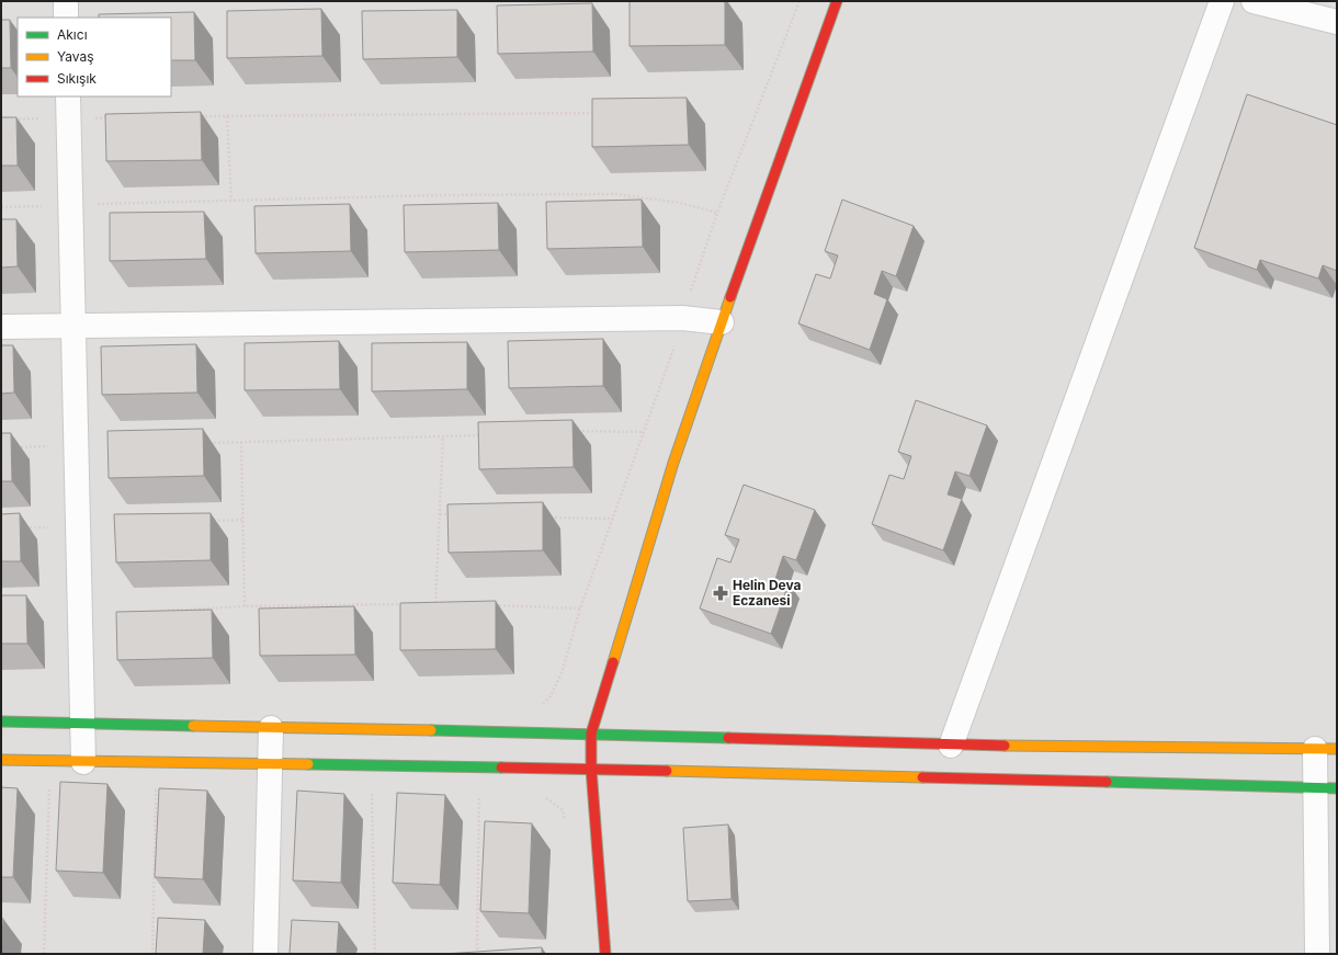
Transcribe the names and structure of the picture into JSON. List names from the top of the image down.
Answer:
{
  "places": {
    "pharmacy": ["Helin Deva Eczanesi"]
  },
  "legend": ["Akıcı", "Yavaş", "Sıkışık"]
}
